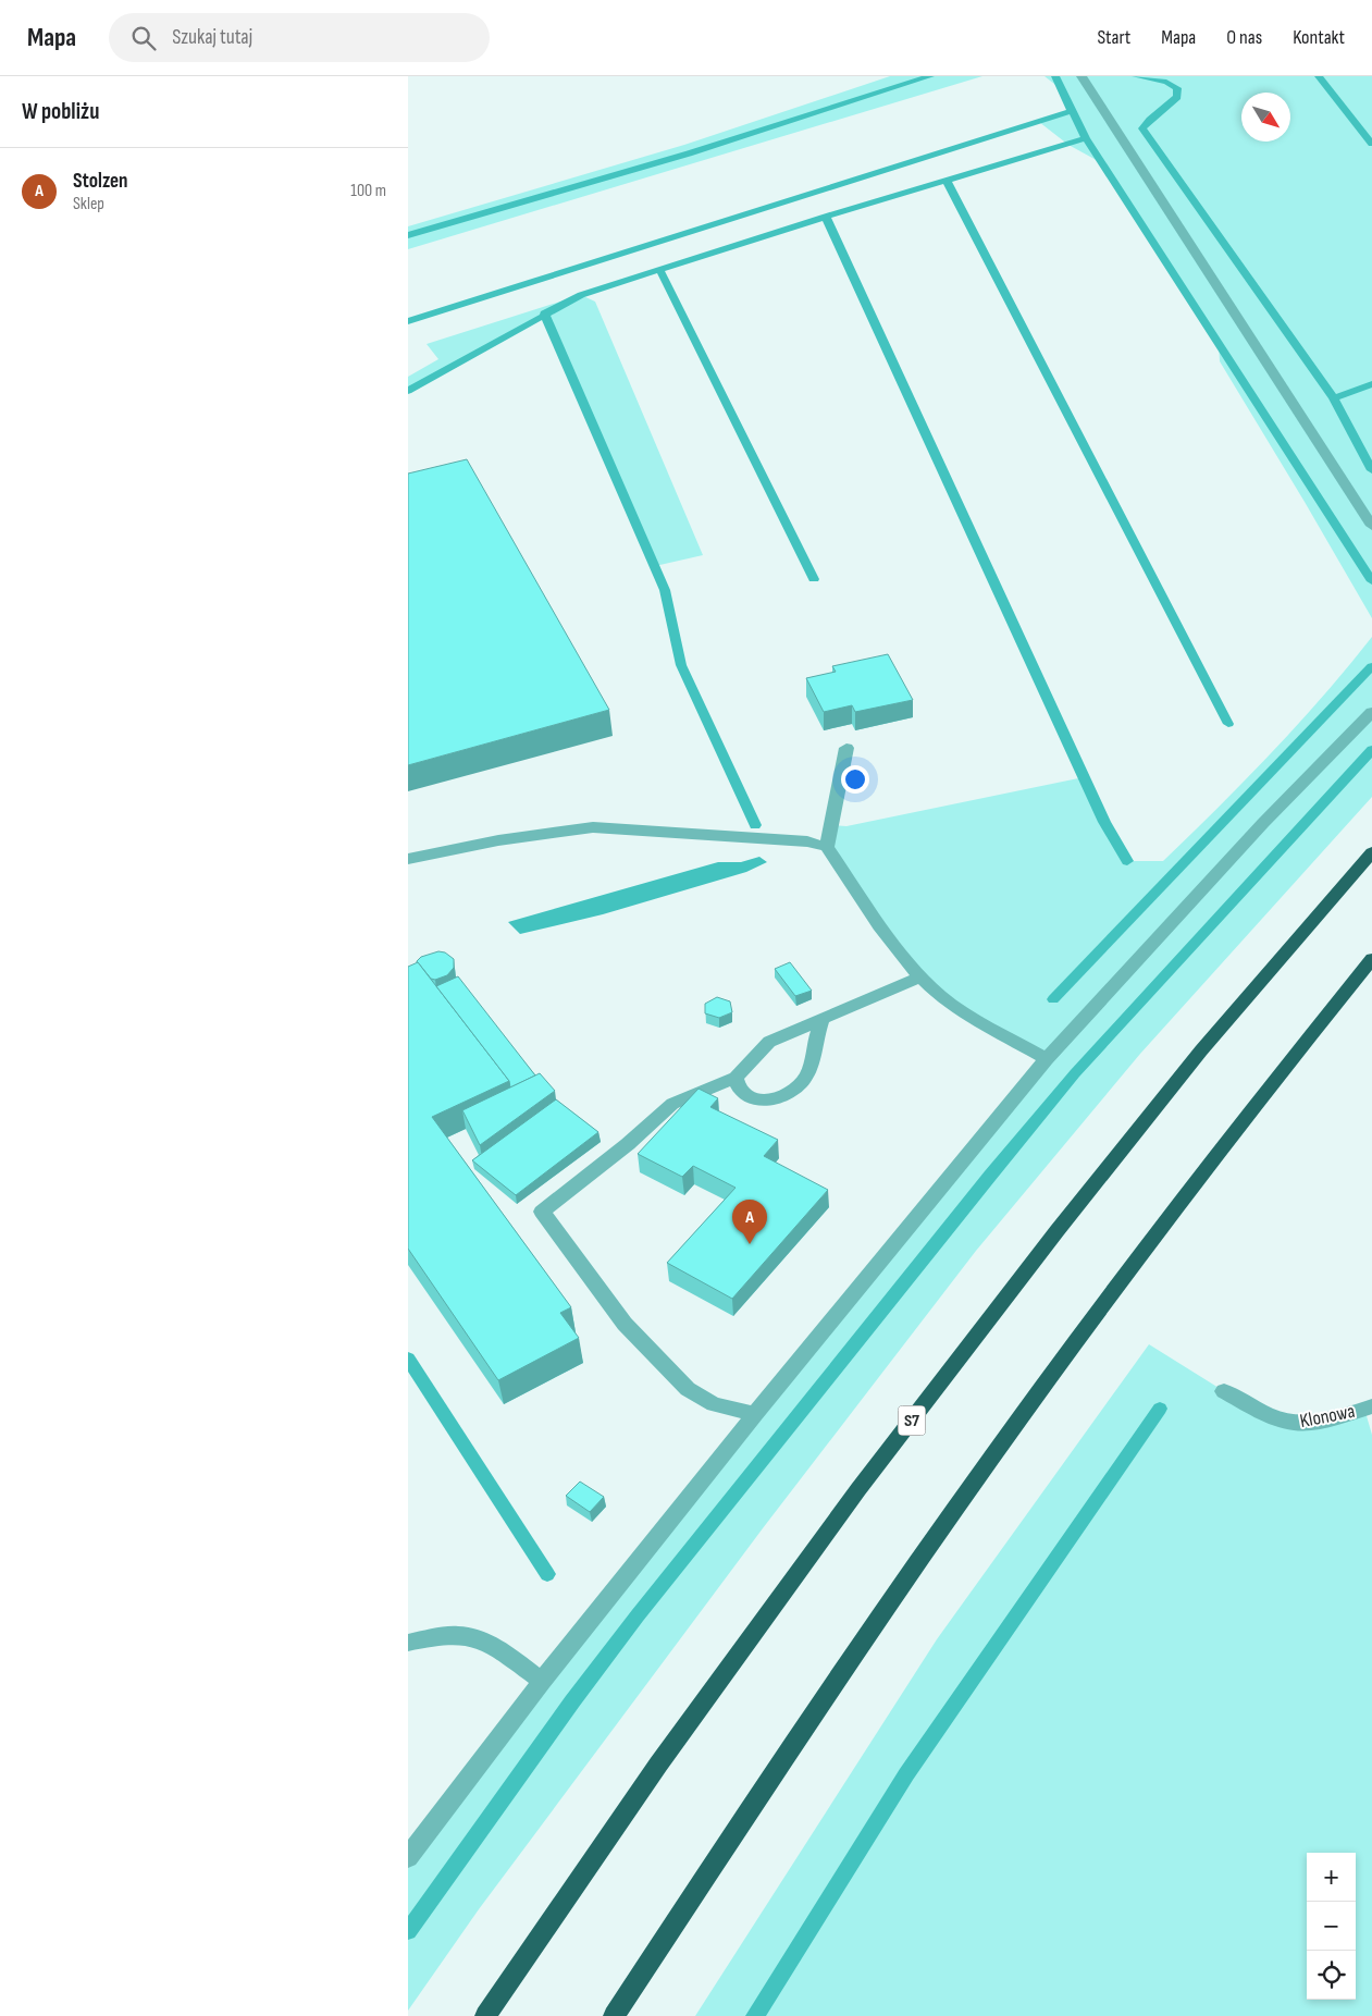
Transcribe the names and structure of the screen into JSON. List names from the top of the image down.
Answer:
{
  "streets": {
    "highway": ["S7"],
    "street": ["Klonowa"]
  },
  "north": "bottom right",
  "page": {
    "header": "Mapa",
    "search": "Szukaj tutaj",
    "nav": [
      "Start",
      "Mapa",
      "O nas",
      "Kontakt"
    ],
    "heading": "W pobliżu",
    "list": [
      {
        "mark": "A",
        "name": "Stolzen",
        "note": "Sklep",
        "value": "100 m"
      }
    ],
    "pins": "A",
    "map_buttons": ["+", "−"]
  }
}
